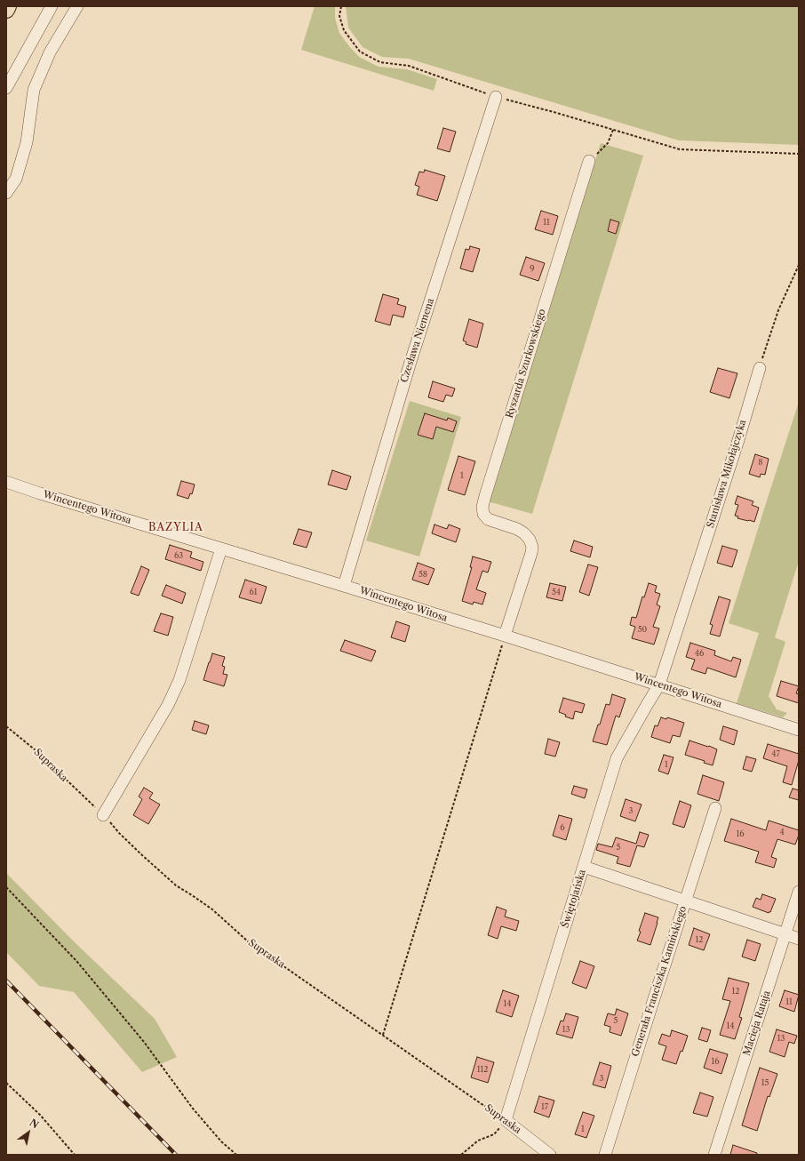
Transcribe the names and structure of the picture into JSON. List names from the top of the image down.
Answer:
{
  "streets": {
    "street": [
      "Czesława Niemena",
      "Ryszarda Szurkowskiego",
      "Stanisława Mikołajczyka",
      "Wincentego Witosa",
      "Supraska",
      "Świętojańska",
      "Generała Franciszka Kamińskiego",
      "Macieja Rataja"
    ]
  },
  "crossings": [
    ["Czesława Niemena", "Wincentego Witosa"],
    ["Ryszarda Szurkowskiego", "Wincentego Witosa"],
    ["Stanisława Mikołajczyka", "Wincentego Witosa"],
    ["Stanisława Mikołajczyka", "Świętojańska"],
    ["Wincentego Witosa", "Świętojańska"],
    ["Supraska", "Świętojańska"]
  ],
  "districts": ["BAZYLIA"],
  "house_numbers": [
    "11",
    "9",
    "8",
    "1",
    "63",
    "58",
    "61",
    "54",
    "50",
    "46",
    "47",
    "1",
    "3",
    "6",
    "4",
    "16",
    "5",
    "12",
    "12",
    "11",
    "14",
    "5",
    "14",
    "13",
    "13",
    "16",
    "112",
    "3",
    "15",
    "17",
    "1"
  ],
  "north": "top right"
}
